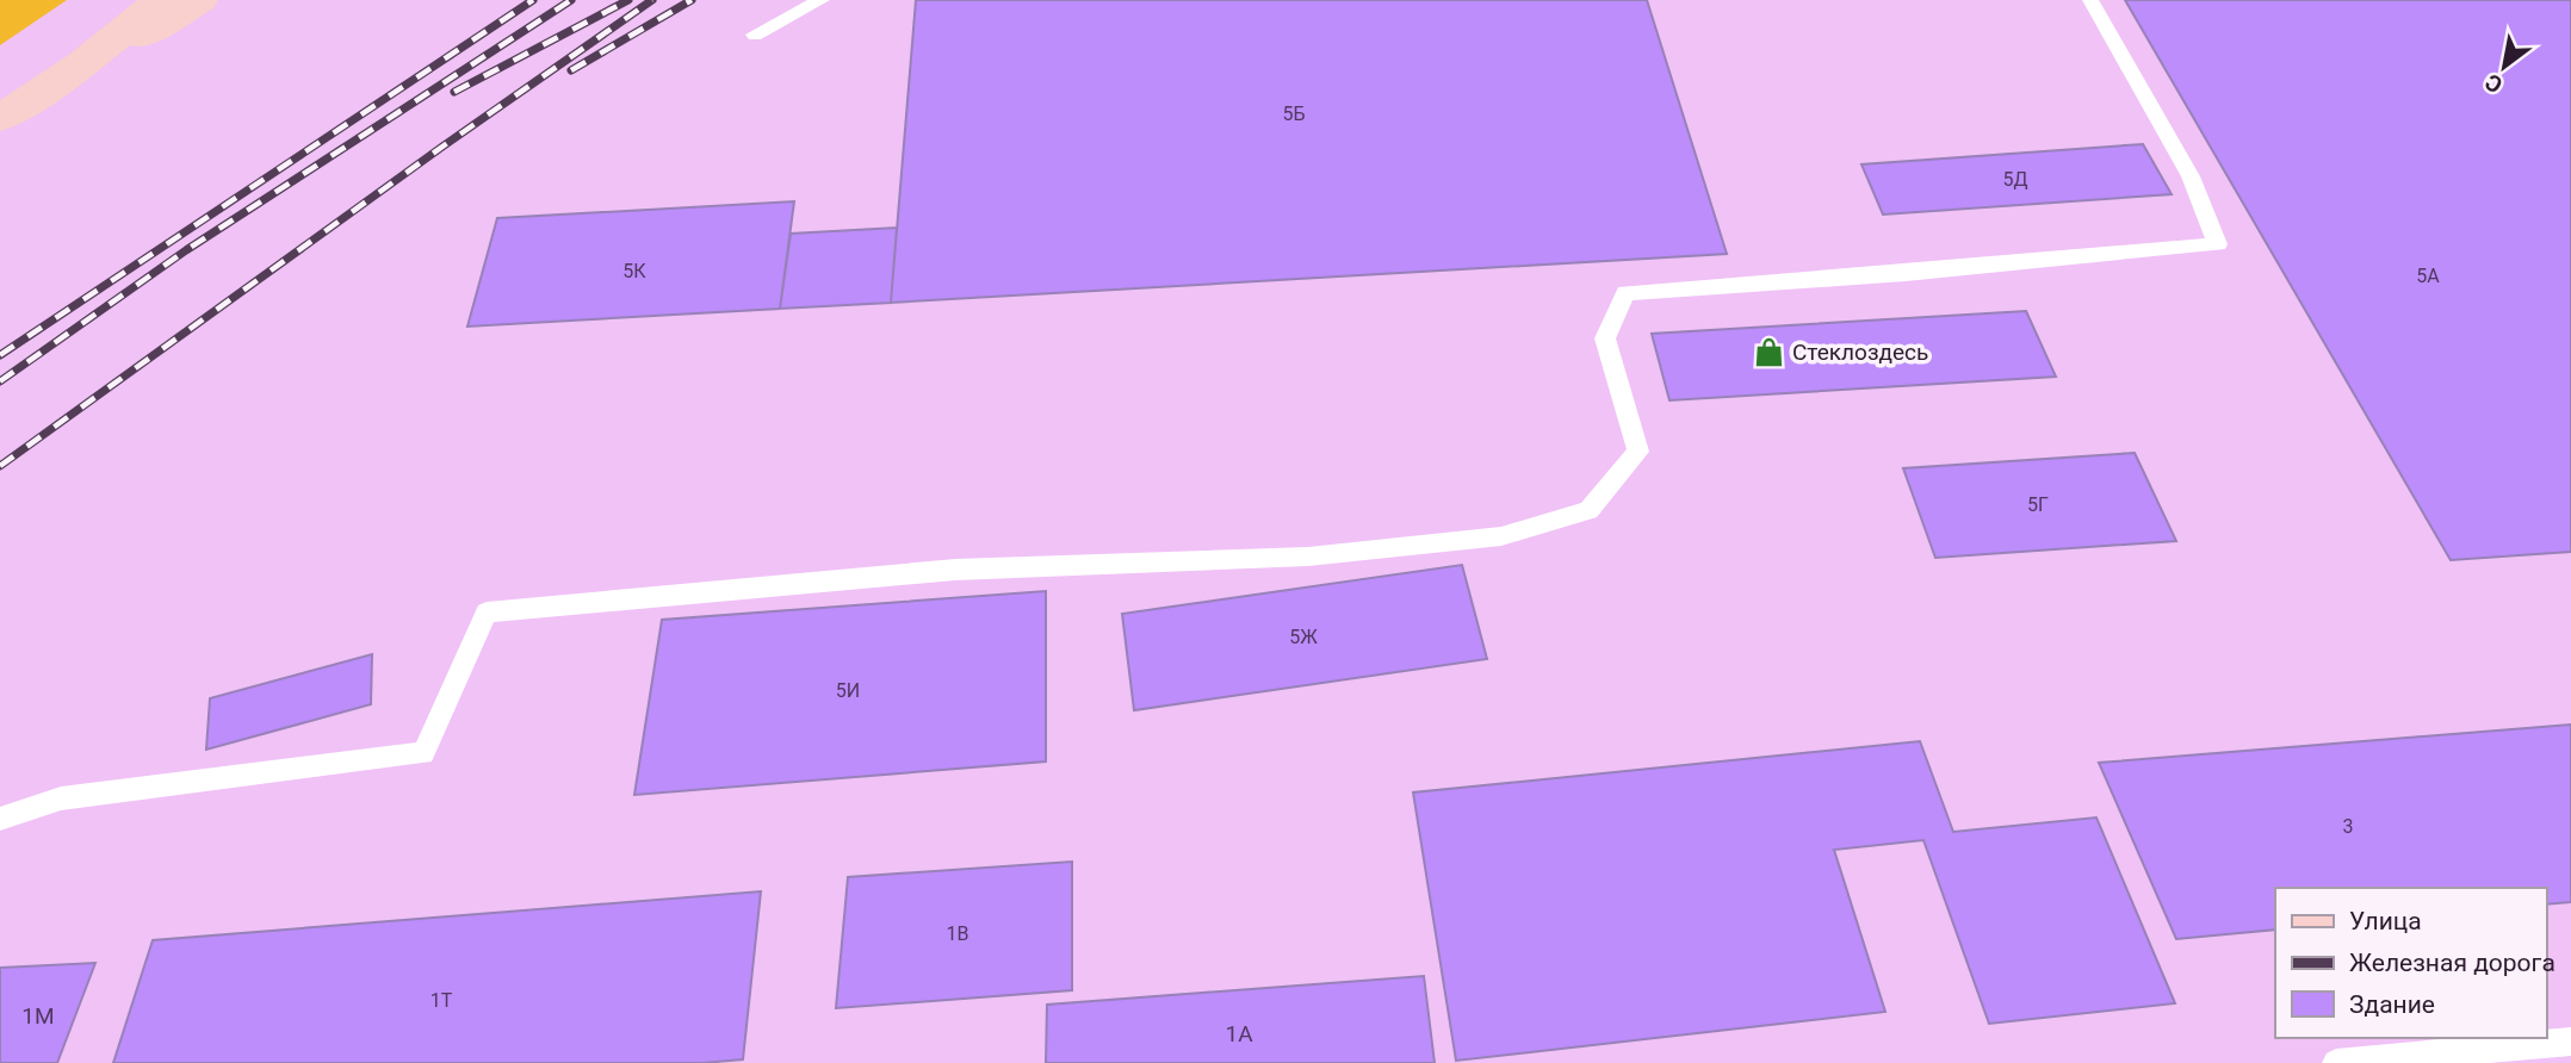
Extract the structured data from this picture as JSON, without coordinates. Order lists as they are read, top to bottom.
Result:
{
  "places": {
    "shop": ["Стеклоздесь"]
  },
  "house_numbers": [
    "5Б",
    "5Д",
    "5К",
    "5А",
    "5Г",
    "5Ж",
    "5И",
    "3",
    "1В",
    "1Т",
    "1М",
    "1А"
  ],
  "legend": ["Улица", "Железная дорога", "Здание"],
  "north": "bottom left"
}
